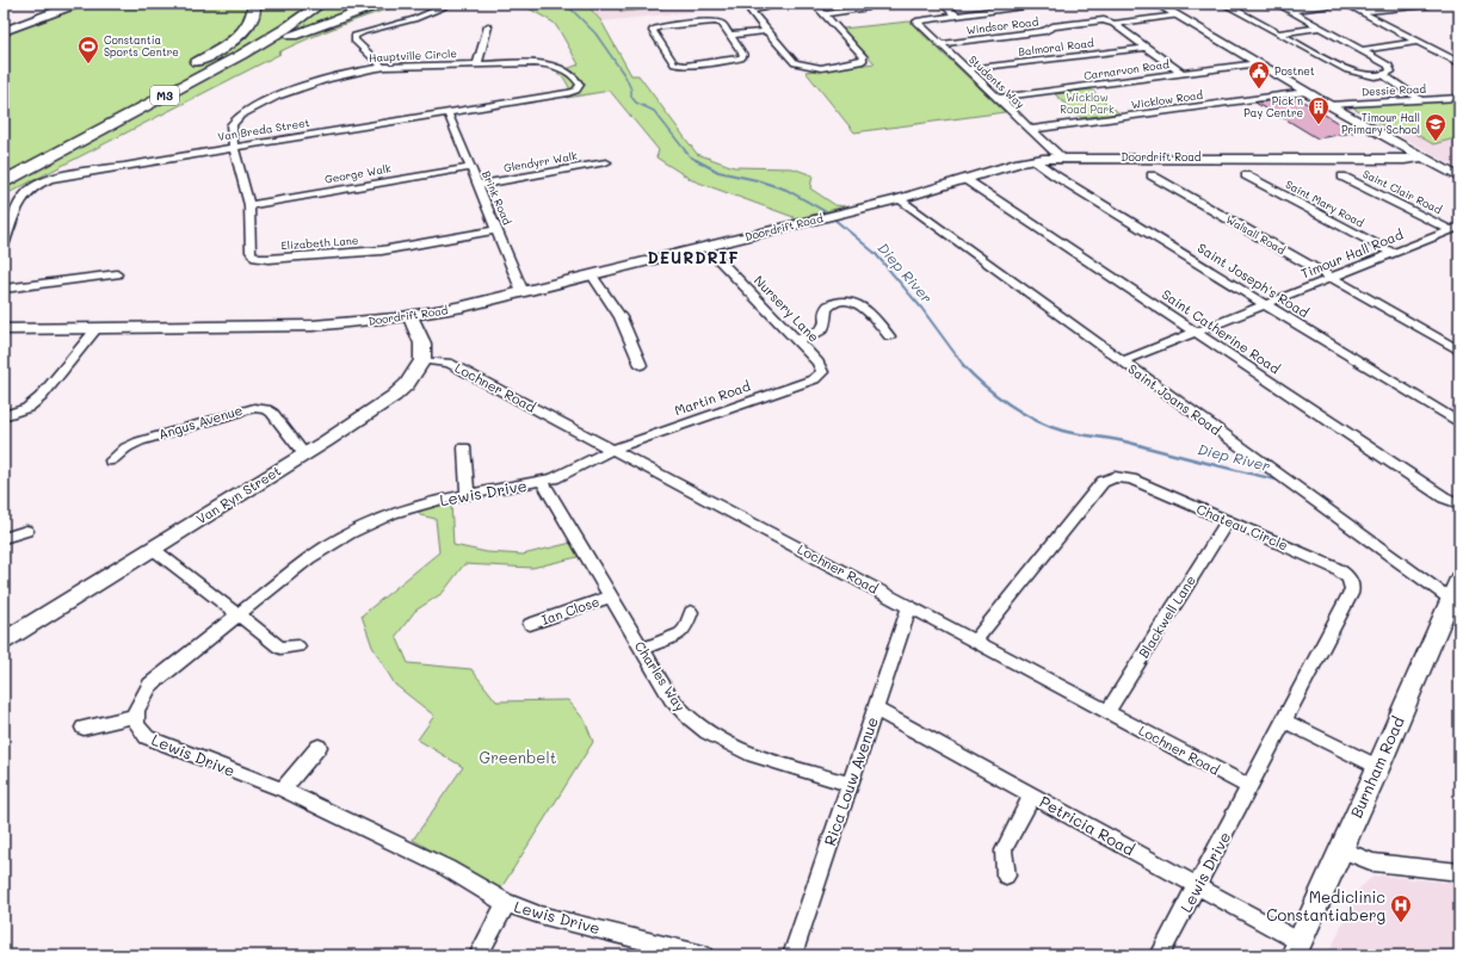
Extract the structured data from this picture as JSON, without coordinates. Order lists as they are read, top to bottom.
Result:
{
  "streets": {
    "highway": ["M3"],
    "street": [
      "Windsor Road",
      "Balmoral Road",
      "Hauptville Circle",
      "Carnarvon Road",
      "Students Way",
      "Dessie Road",
      "Wicklow Road",
      "Van Breda Street",
      "Doordrift Road",
      "Glendyrr Walk",
      "George Walk",
      "Saint Clair Road",
      "Brink Road",
      "Saint Mary Road",
      "Walsall Road",
      "Elizabeth Lane",
      "Timour Hall Road",
      "Saint Joseph's Road",
      "Nursery Lane",
      "Saint Catherine Road",
      "Lochner Road",
      "Martin Road",
      "Saint Joans Road",
      "Angus Avenue",
      "Lewis Drive",
      "Van Ryn Street",
      "Chateau Circle",
      "Ian Close",
      "Blackwell Lane",
      "Charles Way",
      "Burnham Road",
      "Rica Louw Avenue",
      "Petricia Road"
    ]
  },
  "crossings": [
    ["Windsor Road", "Students Way"],
    ["Balmoral Road", "Students Way"],
    ["Hauptville Circle", "Van Breda Street"],
    ["Hauptville Circle", "Elizabeth Lane"],
    ["Carnarvon Road", "Students Way"],
    ["Students Way", "Wicklow Road"],
    ["Students Way", "Doordrift Road"],
    ["Van Breda Street", "Brink Road"],
    ["Van Breda Street", "Elizabeth Lane"],
    ["Doordrift Road", "Brink Road"],
    ["Doordrift Road", "Saint Joseph's Road"],
    ["Doordrift Road", "Nursery Lane"],
    ["Doordrift Road", "Saint Catherine Road"],
    ["Doordrift Road", "Saint Joans Road"],
    ["Glendyrr Walk", "Brink Road"],
    ["George Walk", "Brink Road"],
    ["George Walk", "Elizabeth Lane"],
    ["Saint Clair Road", "Timour Hall Road"],
    ["Brink Road", "Elizabeth Lane"],
    ["Saint Mary Road", "Timour Hall Road"],
    ["Walsall Road", "Timour Hall Road"],
    ["Timour Hall Road", "Saint Joseph's Road"],
    ["Timour Hall Road", "Saint Catherine Road"],
    ["Timour Hall Road", "Saint Joans Road"],
    ["Nursery Lane", "Martin Road"],
    ["Lochner Road", "Martin Road"],
    ["Lochner Road", "Lewis Drive"],
    ["Lochner Road", "Van Ryn Street"],
    ["Lochner Road", "Chateau Circle"],
    ["Lochner Road", "Blackwell Lane"],
    ["Lochner Road", "Rica Louw Avenue"],
    ["Martin Road", "Lewis Drive"],
    ["Saint Joans Road", "Burnham Road"],
    ["Angus Avenue", "Van Ryn Street"],
    ["Lewis Drive", "Chateau Circle"],
    ["Lewis Drive", "Charles Way"],
    ["Lewis Drive", "Petricia Road"],
    ["Chateau Circle", "Blackwell Lane"],
    ["Ian Close", "Charles Way"],
    ["Charles Way", "Rica Louw Avenue"],
    ["Burnham Road", "Petricia Road"],
    ["Rica Louw Avenue", "Petricia Road"]
  ],
  "districts": ["DEURDRIF"],
  "water": ["Diep River"],
  "parks": ["Wicklow Road Park", "Greenbelt"],
  "places": {
    "sports": ["Constantia Sports Centre"],
    "public building": ["Postnet"],
    "building": ["Pick n Pay Centre"],
    "school or university": ["Timour Hall Primary School"],
    "hospital": ["Mediclinic Constantiaberg"]
  }
}
